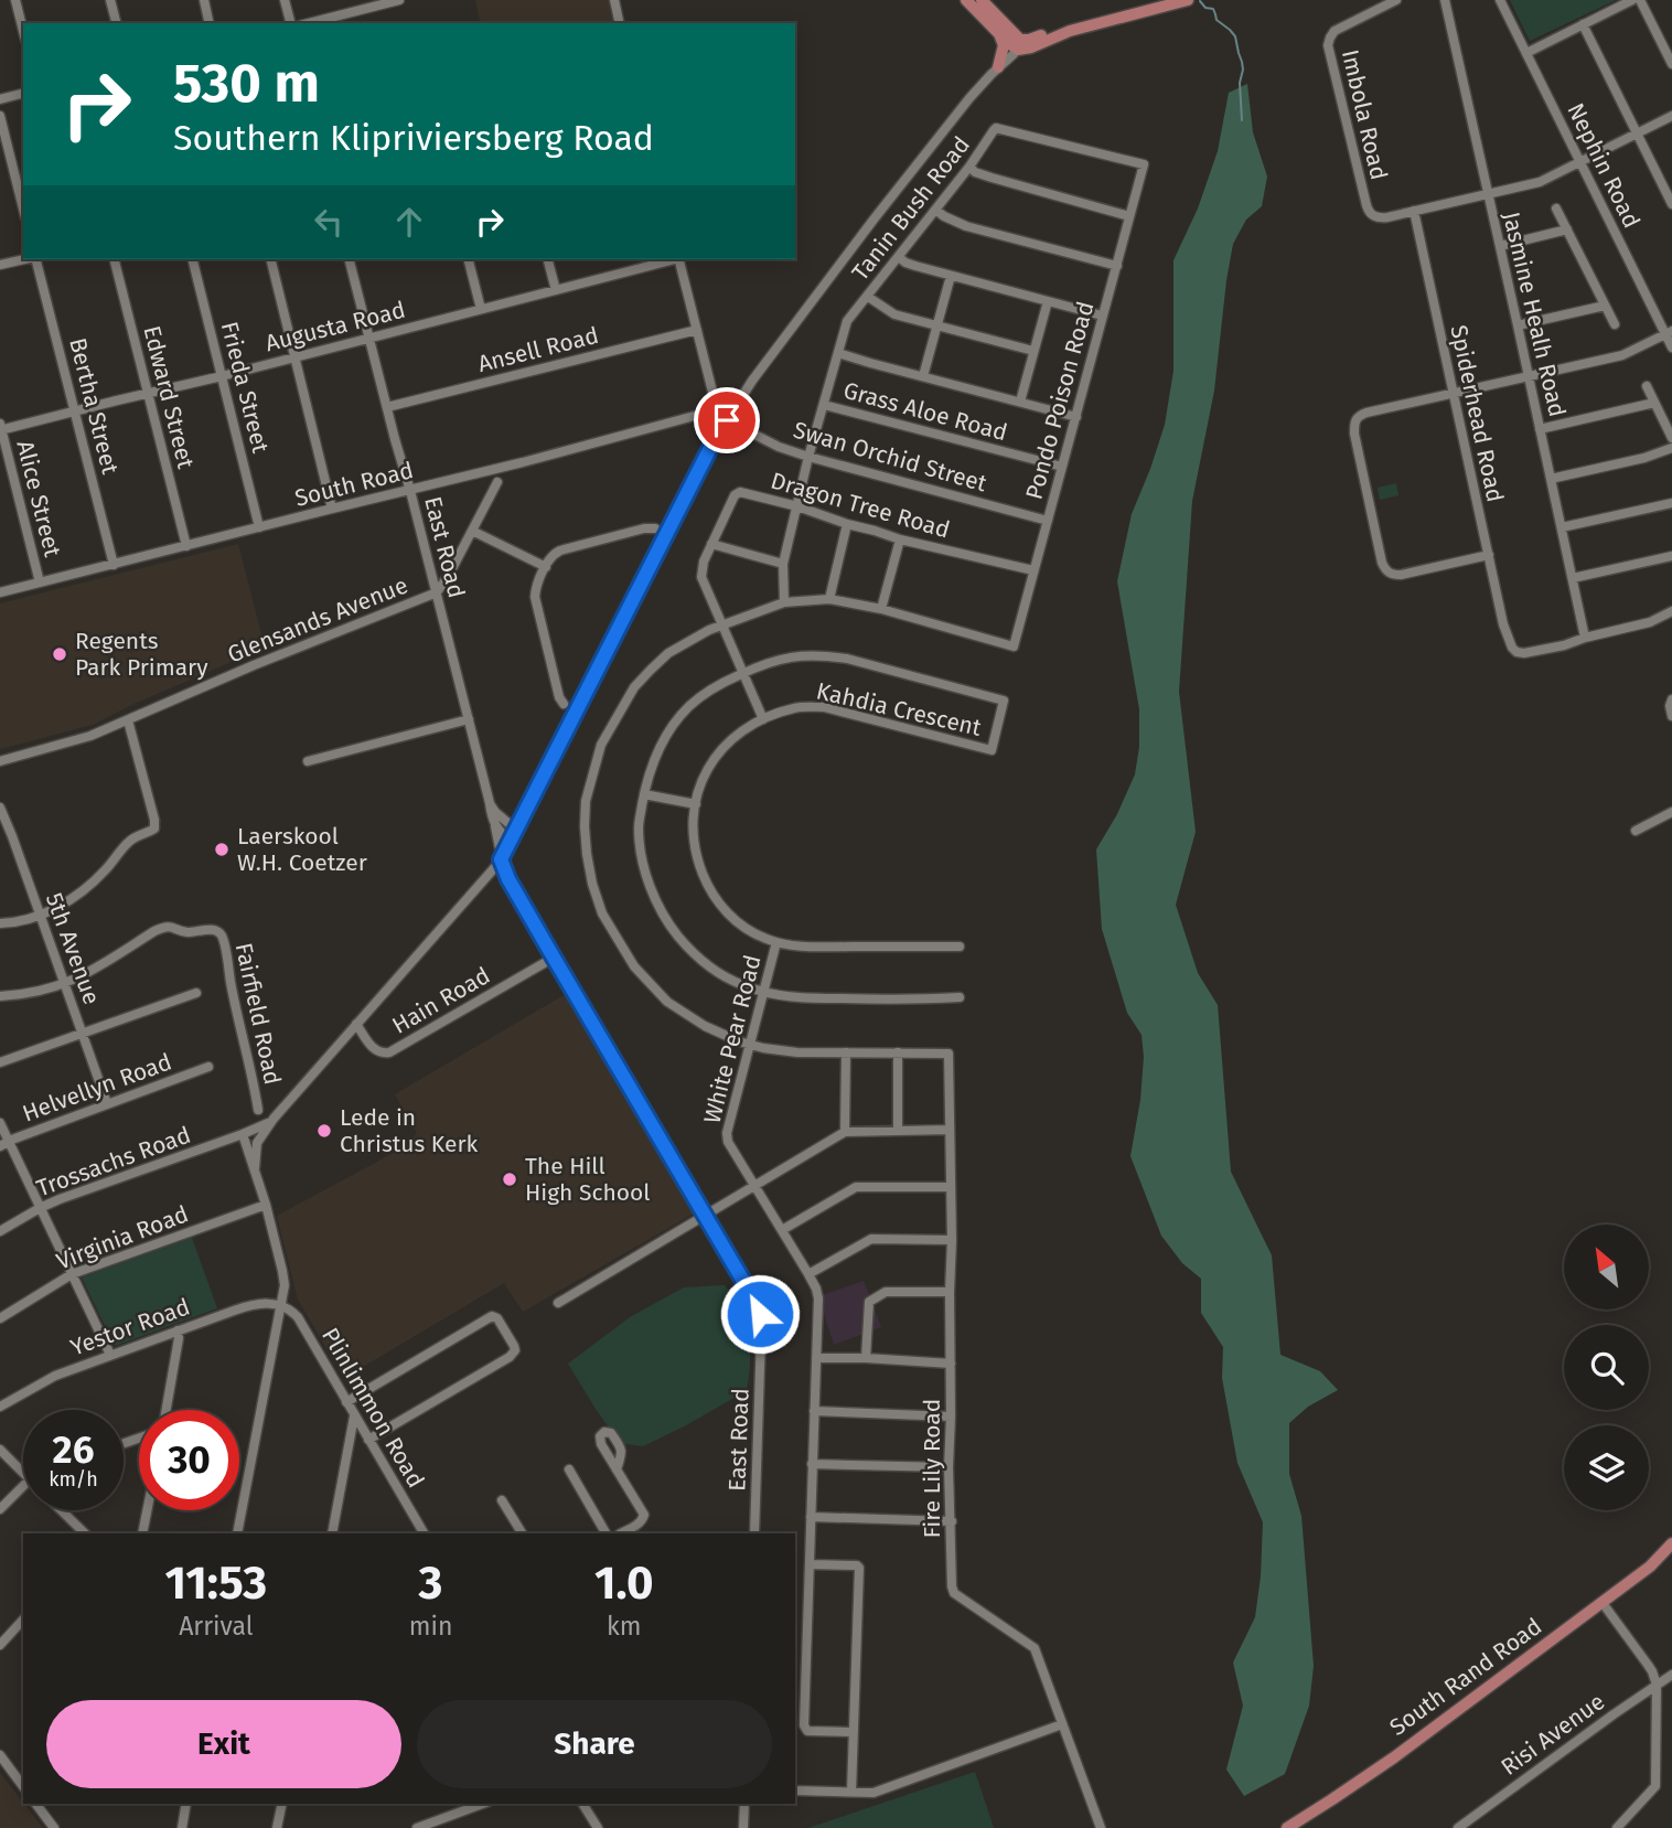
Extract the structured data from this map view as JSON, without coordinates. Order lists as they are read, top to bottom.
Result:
{
  "streets": {
    "main road": ["South Rand Road"],
    "street": [
      "Imbola Road",
      "Nephin Road",
      "Tanin Bush Road",
      "Jasmine Healh Road",
      "Augusta Road",
      "Ansell Road",
      "Frieda Street",
      "Edward Street",
      "Pondo Poison Road",
      "Bertha Street",
      "Grass Aloe Road",
      "Spiderhead Road",
      "Swan Orchid Street",
      "South Road",
      "Alice Street",
      "Dragon Tree Road",
      "East Road",
      "Glensands Avenue",
      "Kahdia Crescent",
      "5th Avenue",
      "Hain Road",
      "Fairfield Road",
      "White Pear Road",
      "Helvellyn Road",
      "Trossachs Road",
      "Virginia Road",
      "Yestor Road",
      "Plinlimmon Road",
      "Fire Lily Road",
      "Risi Avenue"
    ]
  },
  "crossings": [
    ["Imbola Road", "Spiderhead Road"],
    ["Tanin Bush Road", "Pondo Poison Road"],
    ["Tanin Bush Road", "Grass Aloe Road"],
    ["Tanin Bush Road", "Swan Orchid Street"],
    ["Tanin Bush Road", "Dragon Tree Road"],
    ["Jasmine Healh Road", "Spiderhead Road"],
    ["Augusta Road", "Frieda Street"],
    ["Augusta Road", "Edward Street"],
    ["Augusta Road", "Bertha Street"],
    ["Augusta Road", "Alice Street"],
    ["Augusta Road", "East Road"],
    ["Ansell Road", "South Road"],
    ["Ansell Road", "East Road"],
    ["Frieda Street", "South Road"],
    ["Edward Street", "South Road"],
    ["Pondo Poison Road", "Grass Aloe Road"],
    ["Pondo Poison Road", "Swan Orchid Street"],
    ["Pondo Poison Road", "Dragon Tree Road"],
    ["Bertha Street", "South Road"],
    ["South Road", "Alice Street"],
    ["South Road", "East Road"],
    ["Dragon Tree Road", "Kahdia Crescent"],
    ["East Road", "Glensands Avenue"],
    ["East Road", "Hain Road"],
    ["Kahdia Crescent", "White Pear Road"],
    ["5th Avenue", "Fairfield Road"],
    ["5th Avenue", "Helvellyn Road"],
    ["Yestor Road", "Plinlimmon Road"]
  ],
  "places": [
    "Regents Park Primary",
    "Laerskool W.H. Coetzer",
    "Lede in Christus Kerk",
    "The Hill High School"
  ],
  "north": "top left",
  "page": {
    "turn": ["530 m", "Southern Klipriviersberg Road"],
    "speed": "26 km/h",
    "limit": "30",
    "eta": [
      "11:53",
      "Arrival",
      "3",
      "min",
      "1.0",
      "km"
    ],
    "buttons": ["Exit", "Share"]
  }
}
